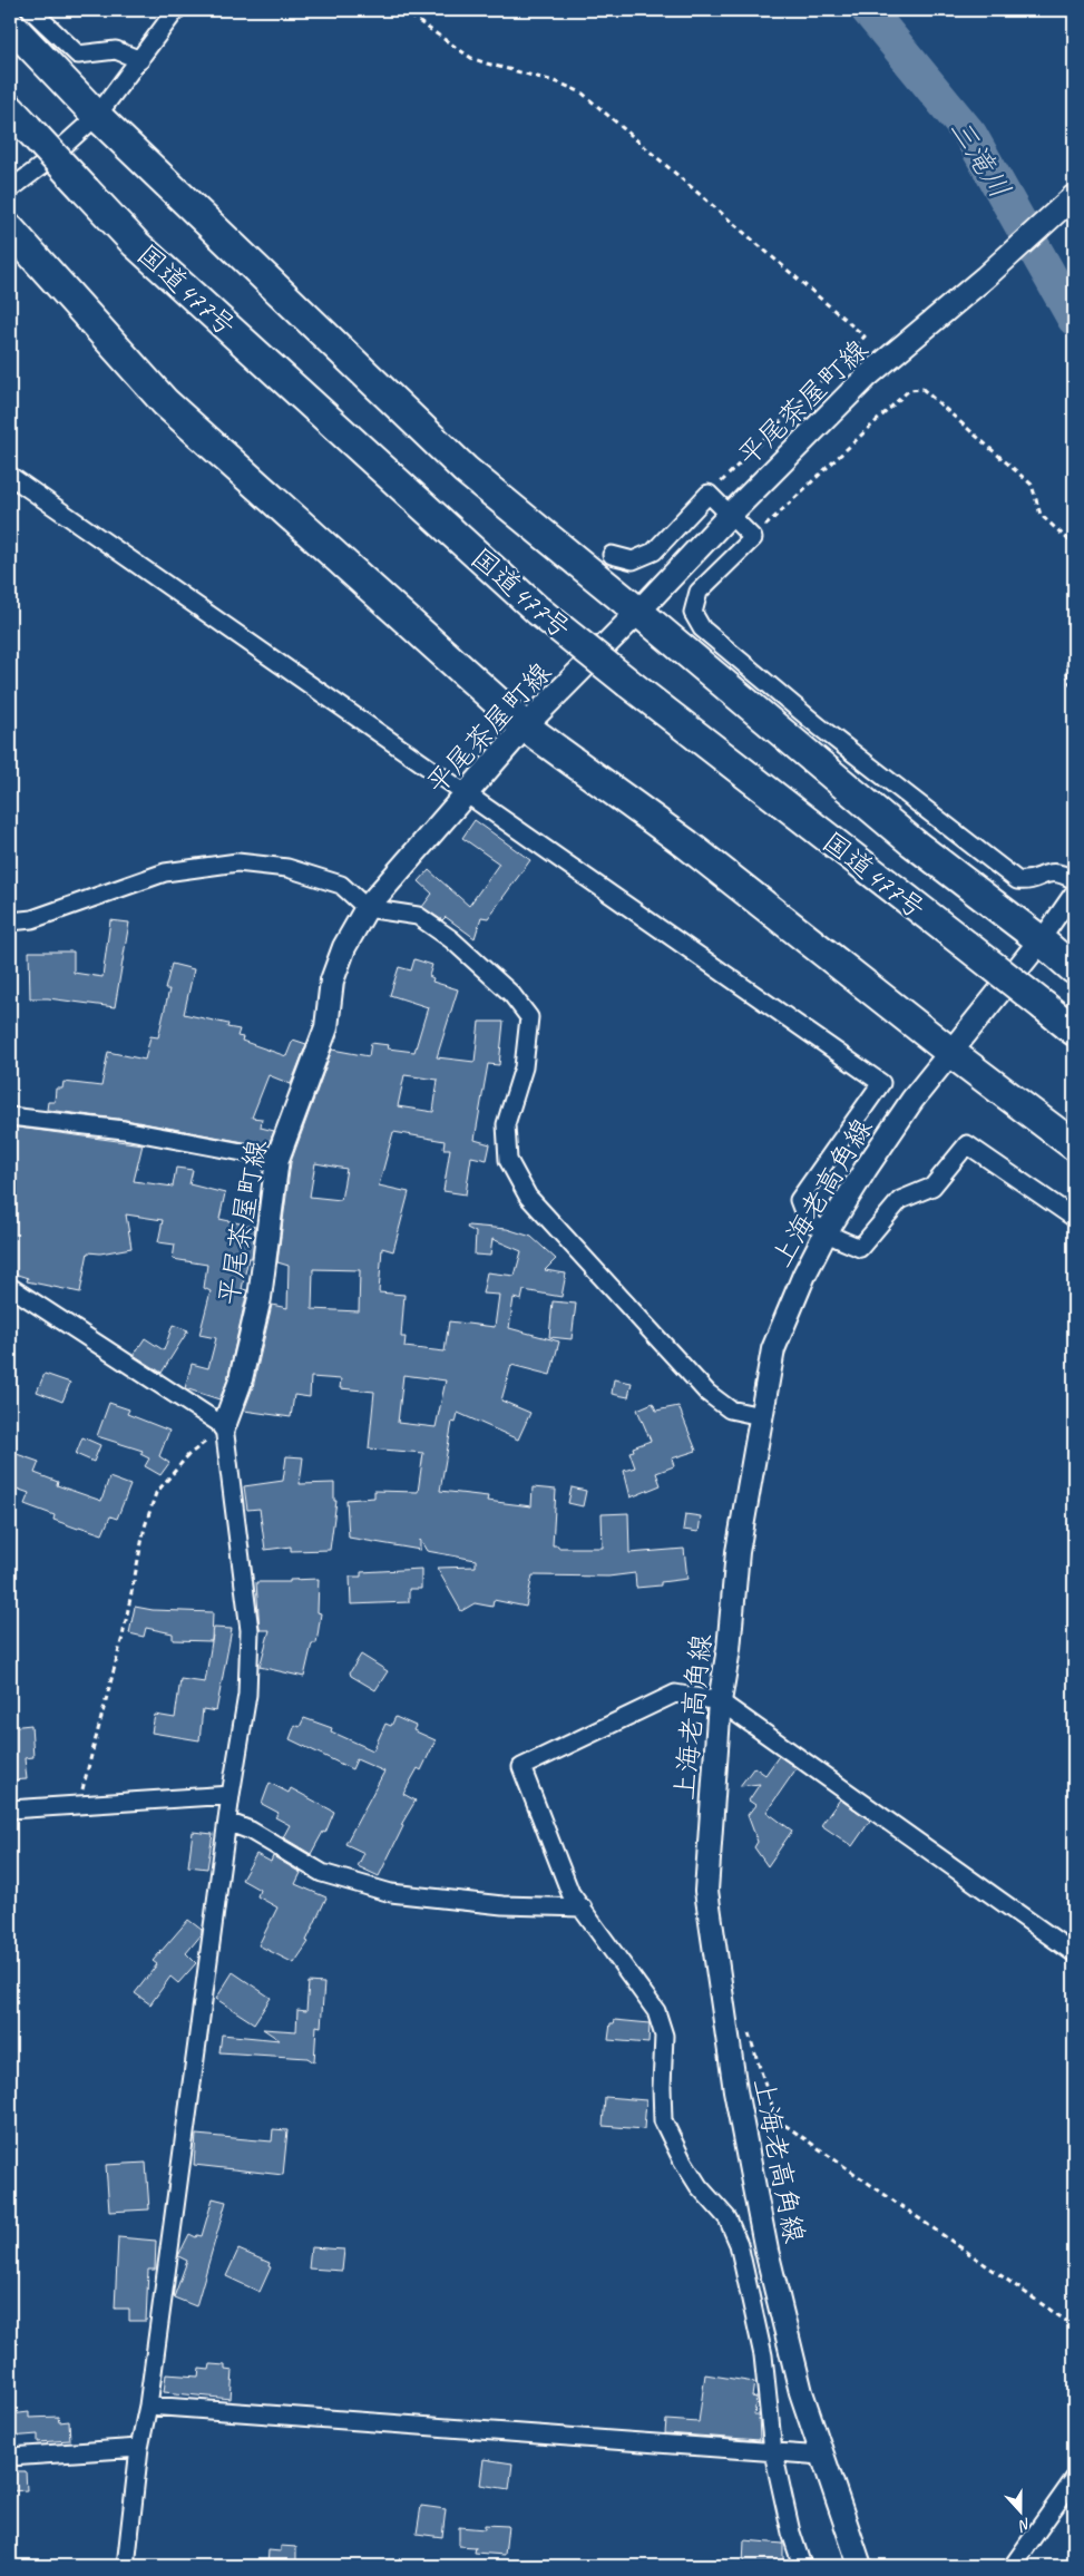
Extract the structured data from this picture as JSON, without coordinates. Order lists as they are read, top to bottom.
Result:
{
  "streets": {
    "highway": ["国道477号"],
    "main road": ["平尾茶屋町線", "上海老高角線"]
  },
  "water": ["三滝川"],
  "north": "bottom"
}
